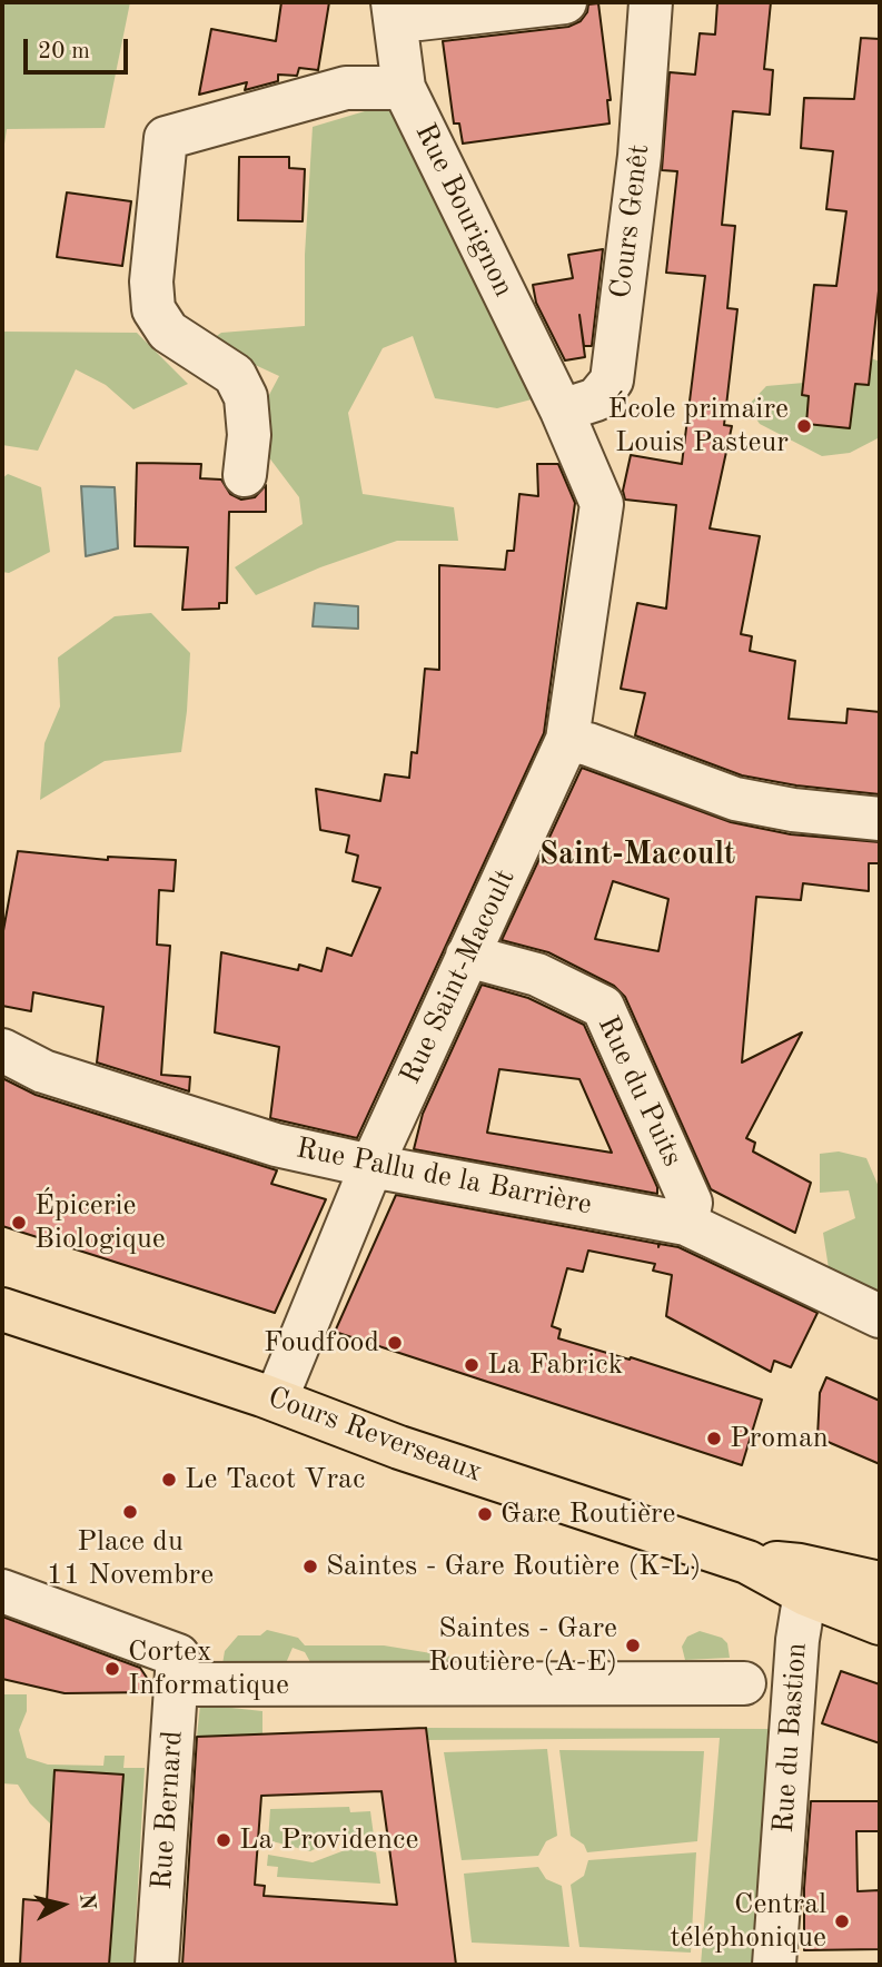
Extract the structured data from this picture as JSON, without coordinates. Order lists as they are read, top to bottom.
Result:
{
  "streets": {
    "main road": ["Cours Reverseaux"],
    "street": [
      "Rue Bourignon",
      "Cours Genêt",
      "Rue Saint-Macoult",
      "Rue du Puits",
      "Rue Pallu de la Barrière",
      "Rue du Bastion",
      "Rue Bernard"
    ]
  },
  "crossings": [
    ["Rue Bourignon", "Cours Genêt"],
    ["Rue Bourignon", "Rue Saint-Macoult"],
    ["Cours Genêt", "Rue Saint-Macoult"],
    ["Rue Saint-Macoult", "Rue du Puits"],
    ["Rue Saint-Macoult", "Rue Pallu de la Barrière"],
    ["Rue Saint-Macoult", "Cours Reverseaux"],
    ["Rue du Puits", "Rue Pallu de la Barrière"],
    ["Cours Reverseaux", "Rue du Bastion"]
  ],
  "districts": ["Saint-Macoult"],
  "places": [
    "École primaire Louis Pasteur",
    "Épicerie Biologique",
    "Foudfood",
    "La Fabrick",
    "Proman",
    "Le Tacot Vrac",
    "Place du 11 Novembre",
    "Gare Routière",
    "Saintes - Gare Routière (K-L)",
    "Saintes - Gare Routière (A-E)",
    "Cortex Informatique",
    "La Providence",
    "Central téléphonique"
  ],
  "scale_bar": "20 m",
  "north": "right"
}
